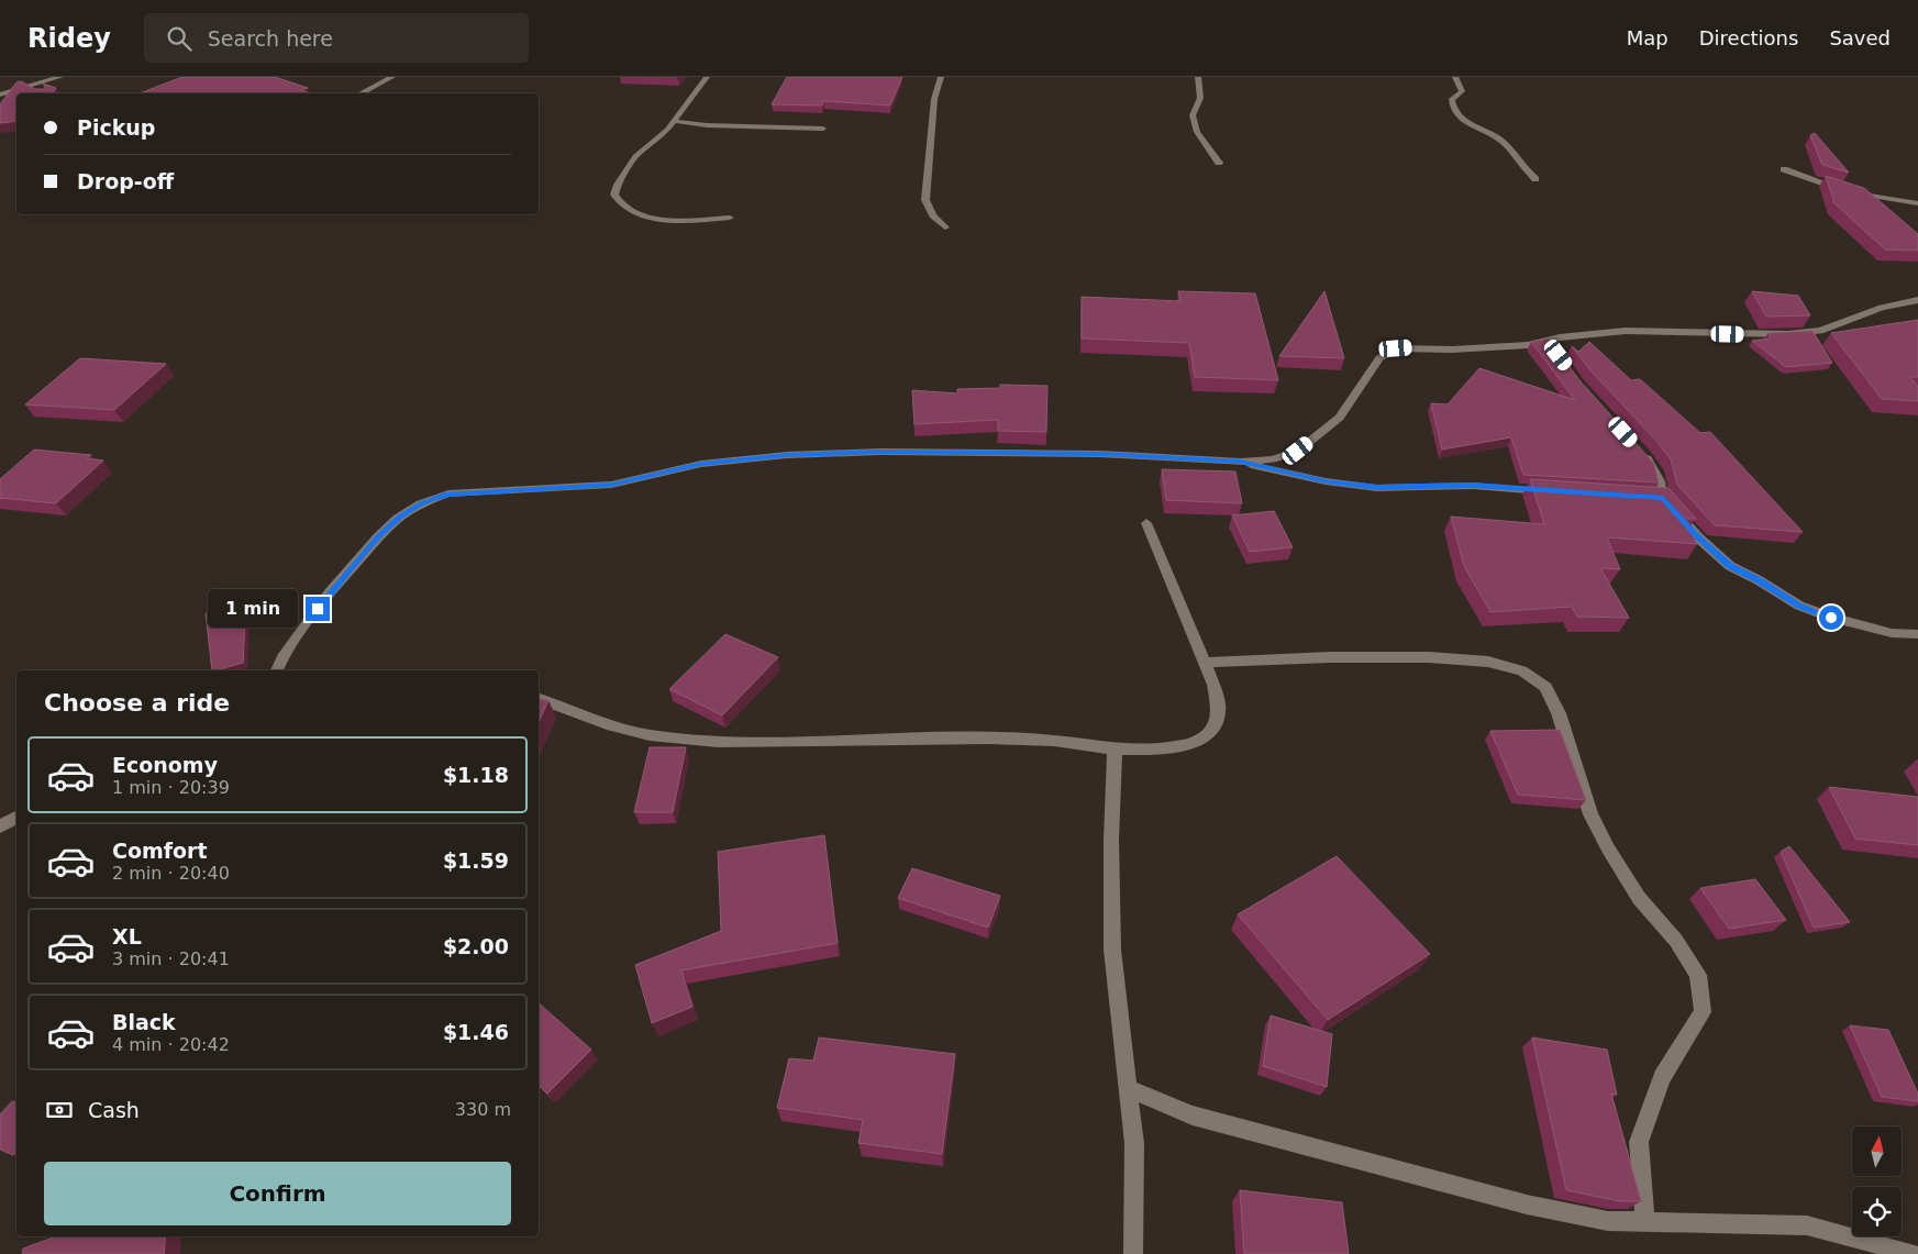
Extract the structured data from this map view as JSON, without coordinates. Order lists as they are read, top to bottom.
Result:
{
  "north": "top",
  "page": {
    "header": "Ridey",
    "search": "Search here",
    "nav": ["Map", "Directions", "Saved"],
    "banner": ["Pickup", "Drop-off"],
    "bubble": "1 min",
    "heading": "Choose a ride",
    "list": [
      {
        "name": "Economy",
        "note": "1 min · 20:39",
        "value": "$1.18"
      },
      {
        "name": "Comfort",
        "note": "2 min · 20:40",
        "value": "$1.59"
      },
      {
        "name": "XL",
        "note": "3 min · 20:41",
        "value": "$2.00"
      },
      {
        "name": "Black",
        "note": "4 min · 20:42",
        "value": "$1.46"
      }
    ],
    "pay": ["Cash", "330 m"],
    "buttons": "Confirm"
  }
}
